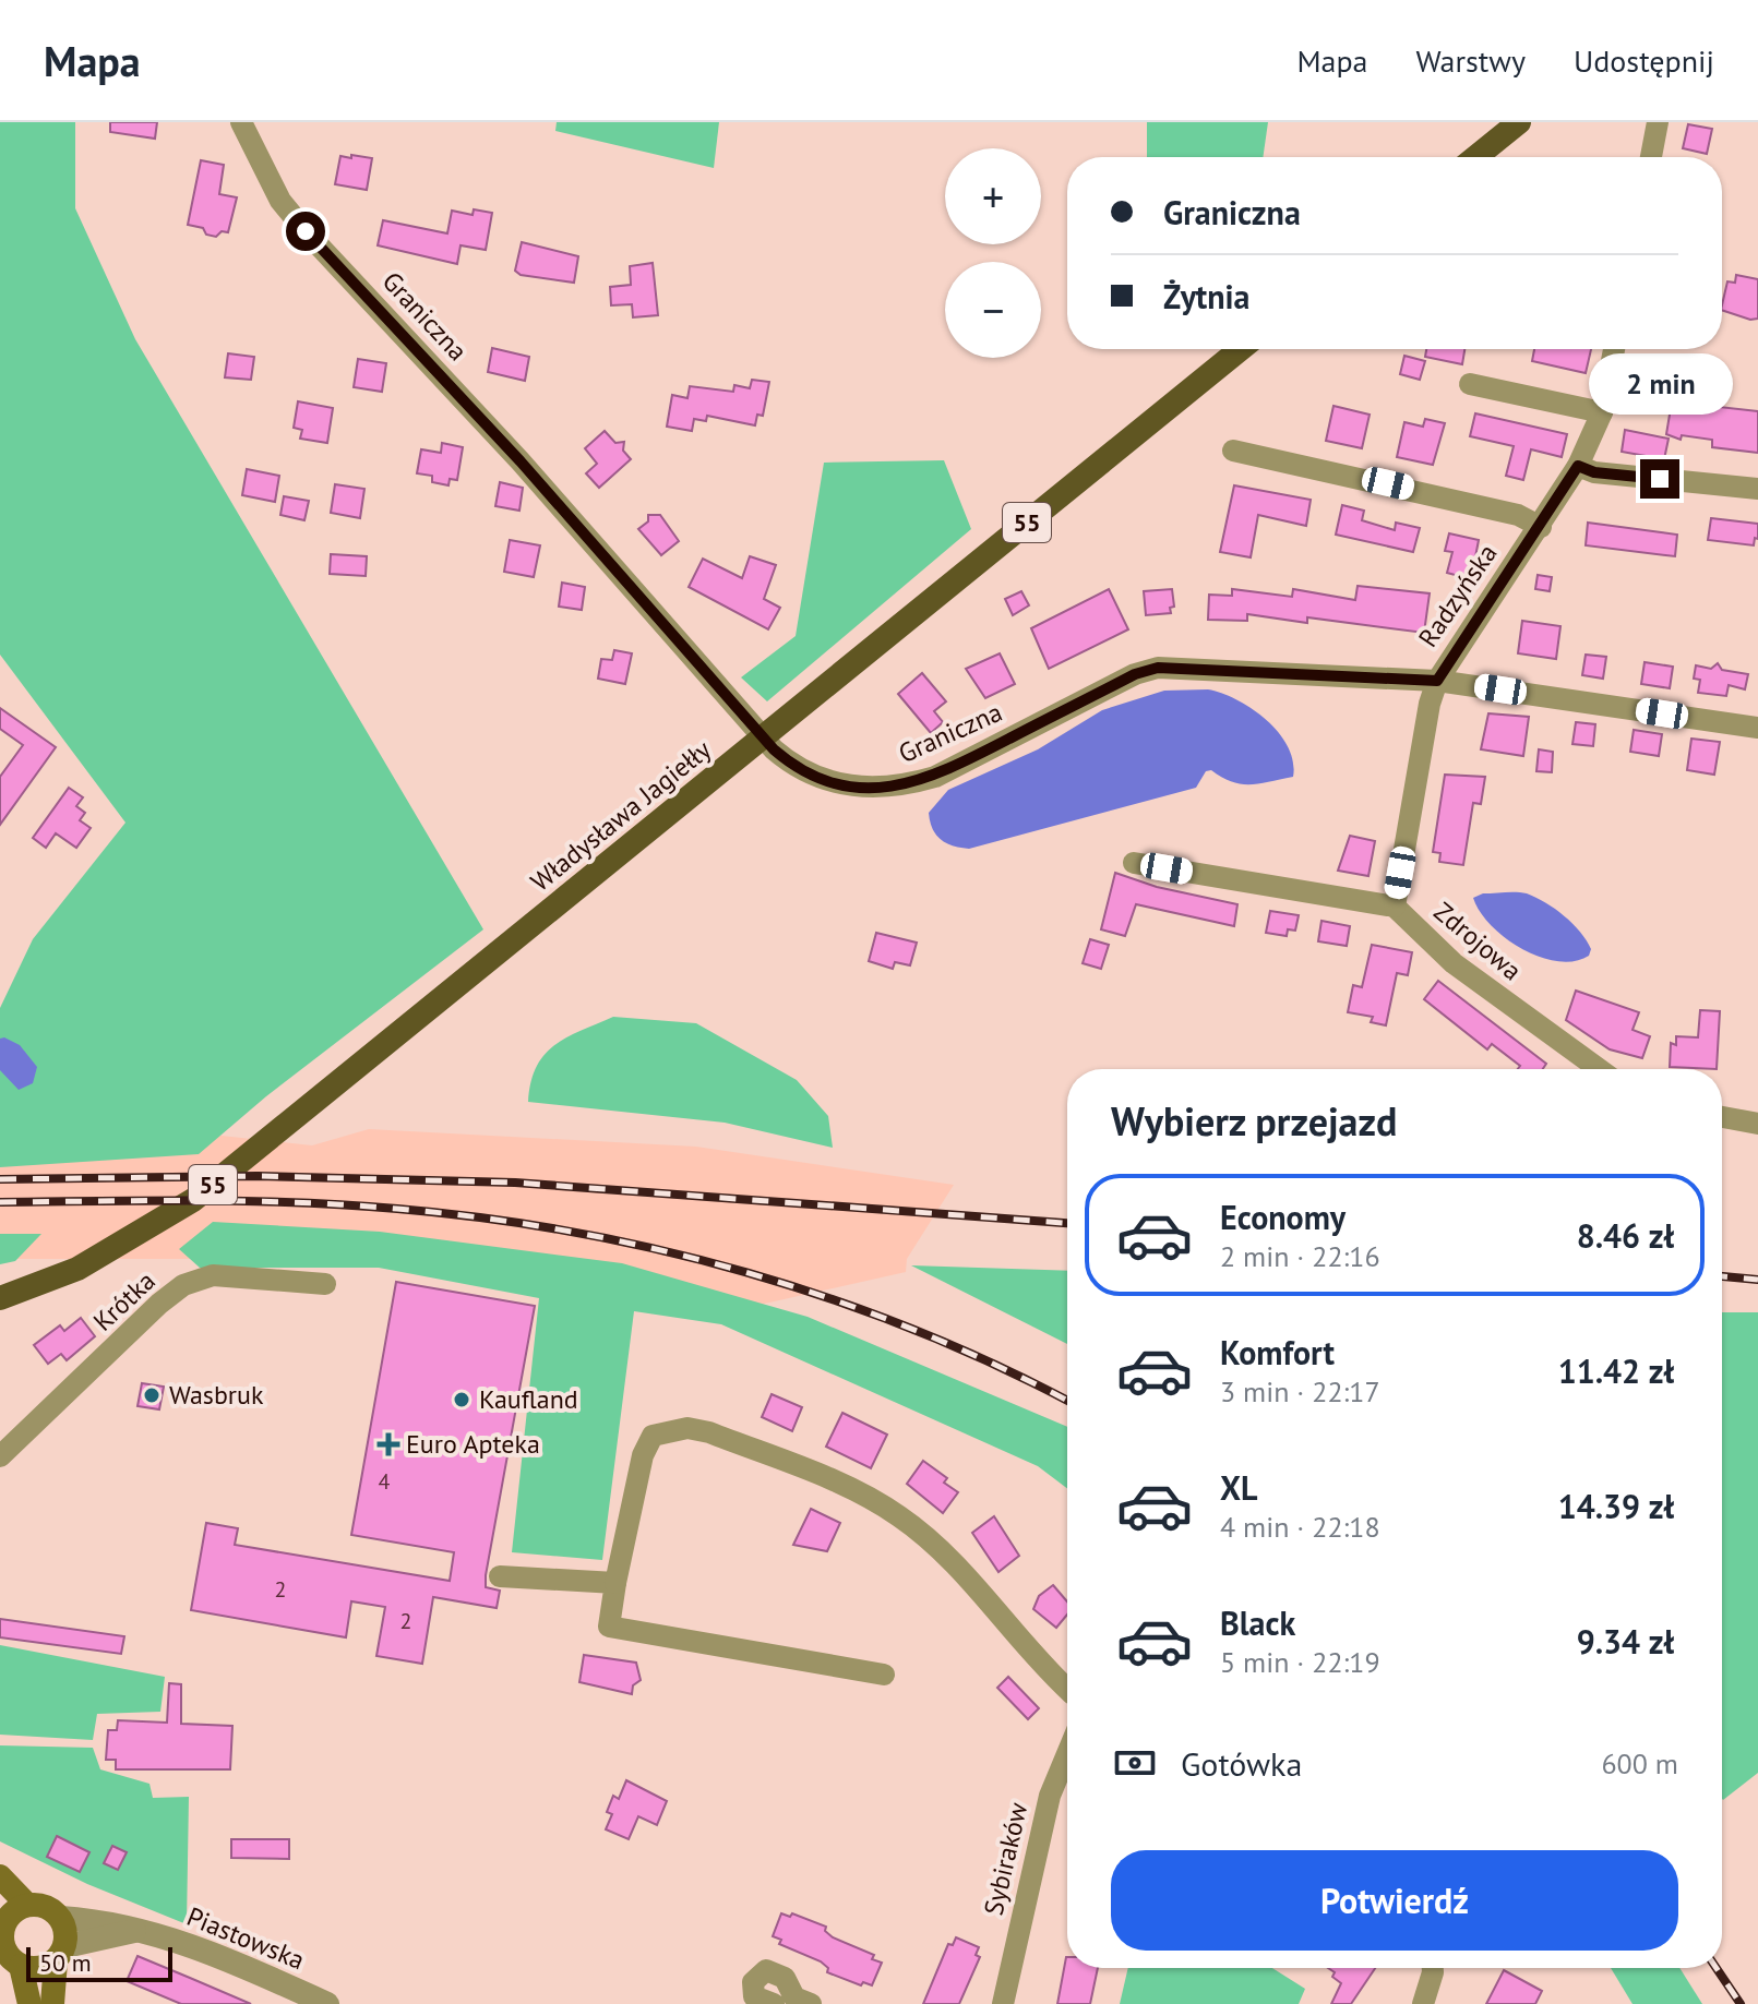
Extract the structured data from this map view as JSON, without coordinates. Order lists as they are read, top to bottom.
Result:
{
  "streets": {
    "main road": ["55", "Władysława Jagiełły"],
    "street": [
      "Graniczna",
      "Radzyńska",
      "Zdrojowa",
      "Krótka",
      "Sybiraków",
      "Piastowska"
    ]
  },
  "crossings": [
    ["Graniczna", "Radzyńska"],
    ["Radzyńska", "Zdrojowa"]
  ],
  "places": {
    "other": ["Wasbruk", "Kaufland"],
    "health": ["Euro Apteka"]
  },
  "house_numbers": ["4", "2", "2"],
  "scale_bar": "50 m",
  "page": {
    "header": "Mapa",
    "nav": ["Mapa", "Warstwy", "Udostępnij"],
    "map_buttons": ["+", "−"],
    "banner": ["Graniczna", "Żytnia"],
    "bubble": "2 min",
    "heading": "Wybierz przejazd",
    "list": [
      {
        "name": "Economy",
        "note": "2 min · 22:16",
        "value": "8.46 zł"
      },
      {
        "name": "Komfort",
        "note": "3 min · 22:17",
        "value": "11.42 zł"
      },
      {
        "name": "XL",
        "note": "4 min · 22:18",
        "value": "14.39 zł"
      },
      {
        "name": "Black",
        "note": "5 min · 22:19",
        "value": "9.34 zł"
      }
    ],
    "pay": ["Gotówka", "600 m"],
    "buttons": "Potwierdź",
    "scale": "50 m"
  }
}
